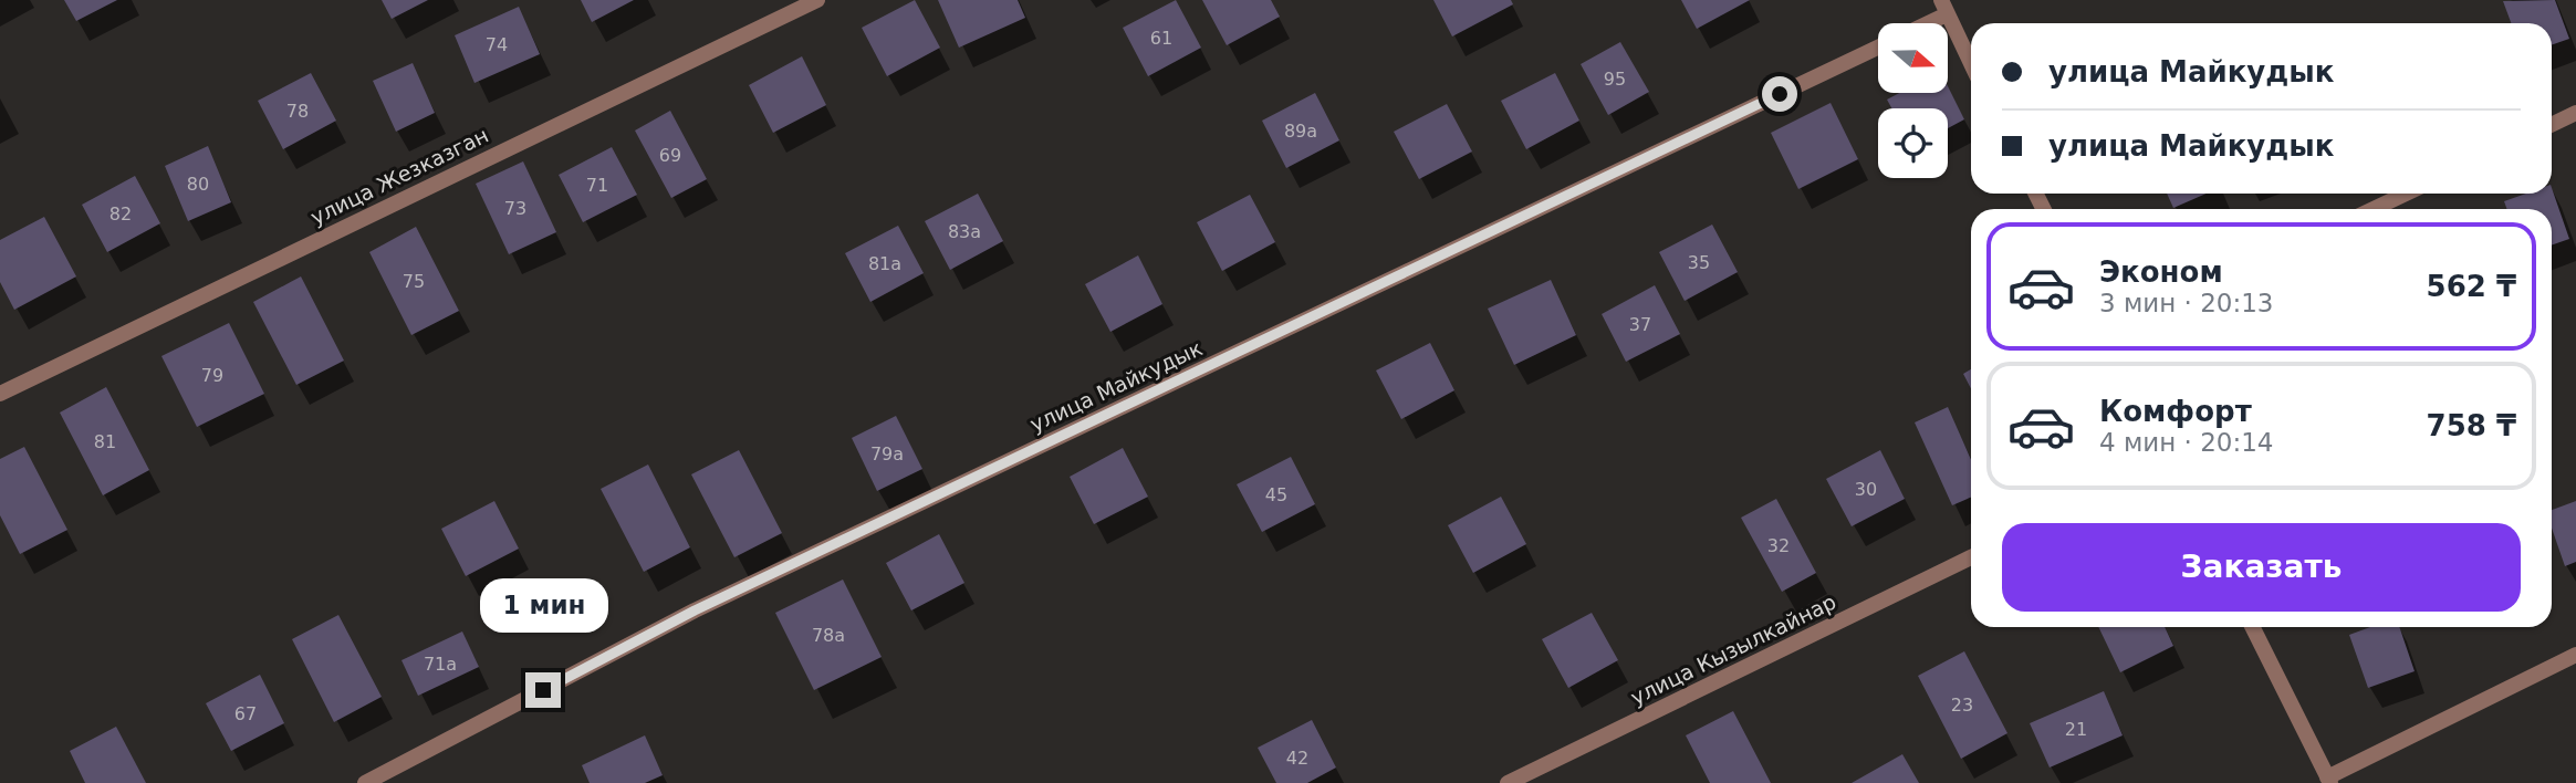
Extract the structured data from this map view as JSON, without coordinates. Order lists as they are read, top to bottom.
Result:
{
  "streets": {
    "street": ["улица Жезказган", "улица Майкудык", "улица Кызылкайнар"]
  },
  "house_numbers": [
    "61",
    "74",
    "95",
    "78",
    "89а",
    "69",
    "80",
    "71",
    "73",
    "82",
    "83а",
    "35",
    "81а",
    "75",
    "37",
    "79",
    "81",
    "79а",
    "30",
    "45",
    "32",
    "78а",
    "71а",
    "23",
    "67",
    "21",
    "42"
  ],
  "north": "right",
  "page": {
    "banner": ["улица Майкудык", "улица Майкудык"],
    "list": [
      {
        "name": "Эконом",
        "note": "3 мин · 20:13",
        "value": "562 ₸"
      },
      {
        "name": "Комфорт",
        "note": "4 мин · 20:14",
        "value": "758 ₸"
      }
    ],
    "buttons": "Заказать",
    "bubble": "1 мин"
  }
}
